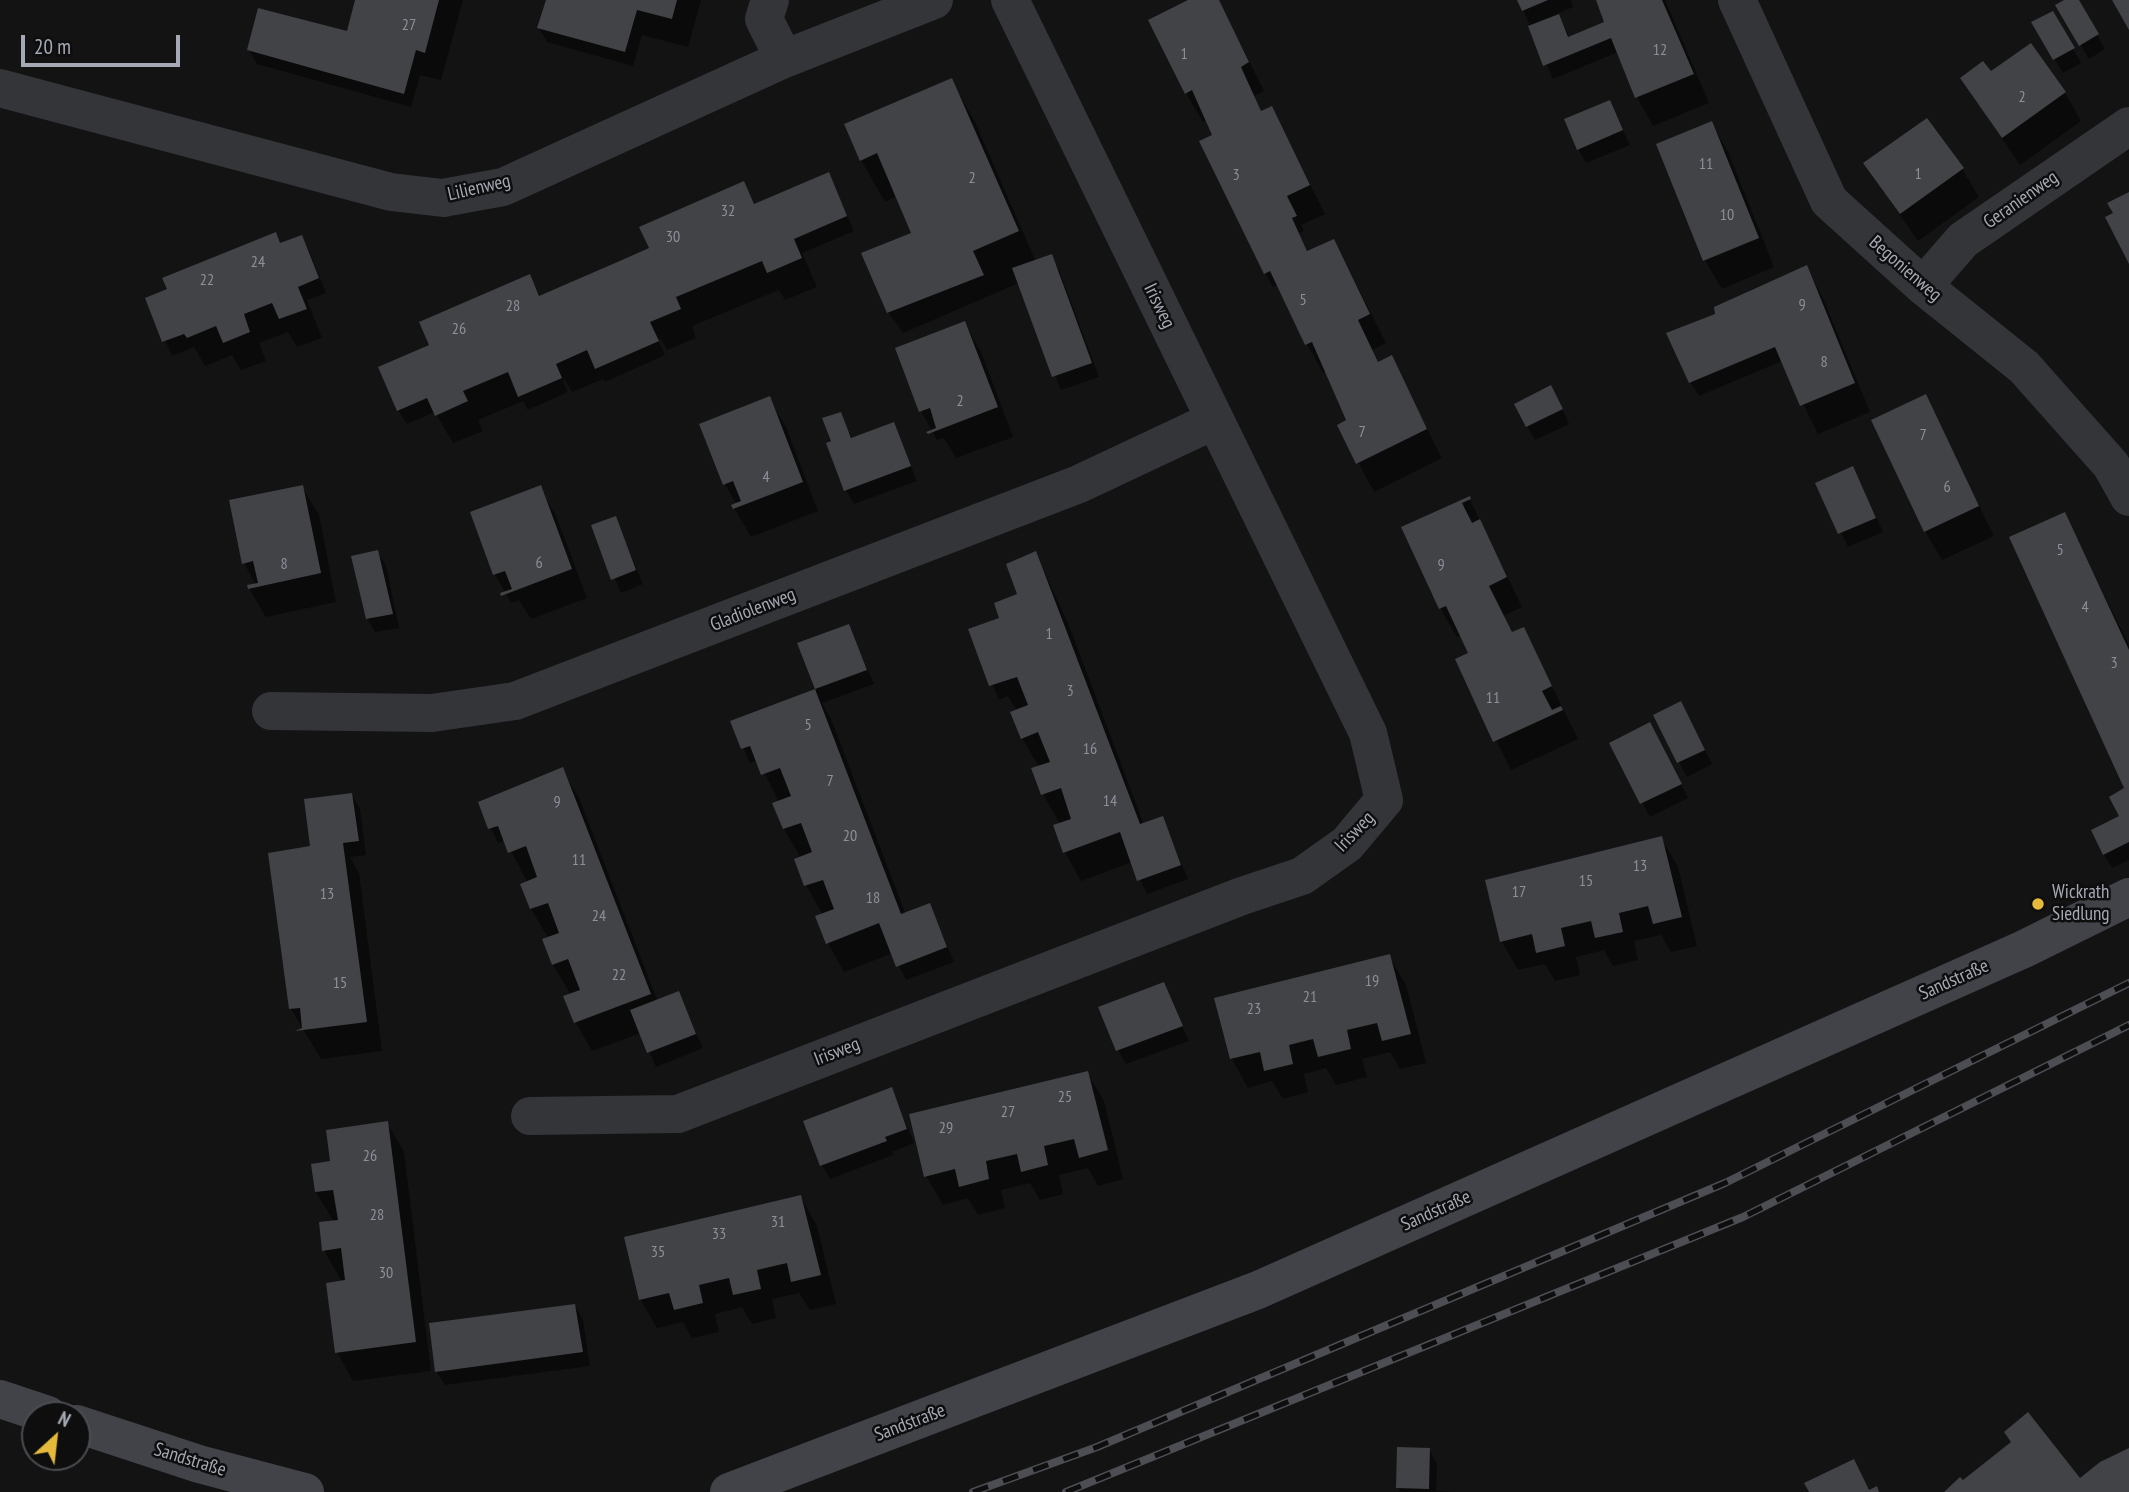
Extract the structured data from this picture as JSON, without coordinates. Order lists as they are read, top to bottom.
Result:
{
  "streets": {
    "main road": ["Sandstraße"],
    "street": [
      "Lilienweg",
      "Geranienweg",
      "Begonienweg",
      "Irisweg",
      "Gladiolenweg"
    ]
  },
  "crossings": [
    ["Geranienweg", "Begonienweg"],
    ["Irisweg", "Gladiolenweg"]
  ],
  "places": ["Wickrath Siedlung"],
  "house_numbers": [
    "27",
    "12",
    "1",
    "2",
    "11",
    "1",
    "3",
    "2",
    "32",
    "10",
    "30",
    "24",
    "22",
    "5",
    "9",
    "28",
    "26",
    "8",
    "2",
    "7",
    "7",
    "4",
    "6",
    "5",
    "6",
    "8",
    "9",
    "4",
    "1",
    "3",
    "3",
    "11",
    "5",
    "16",
    "7",
    "14",
    "9",
    "20",
    "11",
    "13",
    "15",
    "17",
    "13",
    "18",
    "24",
    "22",
    "19",
    "15",
    "21",
    "23",
    "25",
    "27",
    "29",
    "26",
    "28",
    "31",
    "33",
    "35",
    "30"
  ],
  "scale_bar": "20 m",
  "north": "top right"
}
